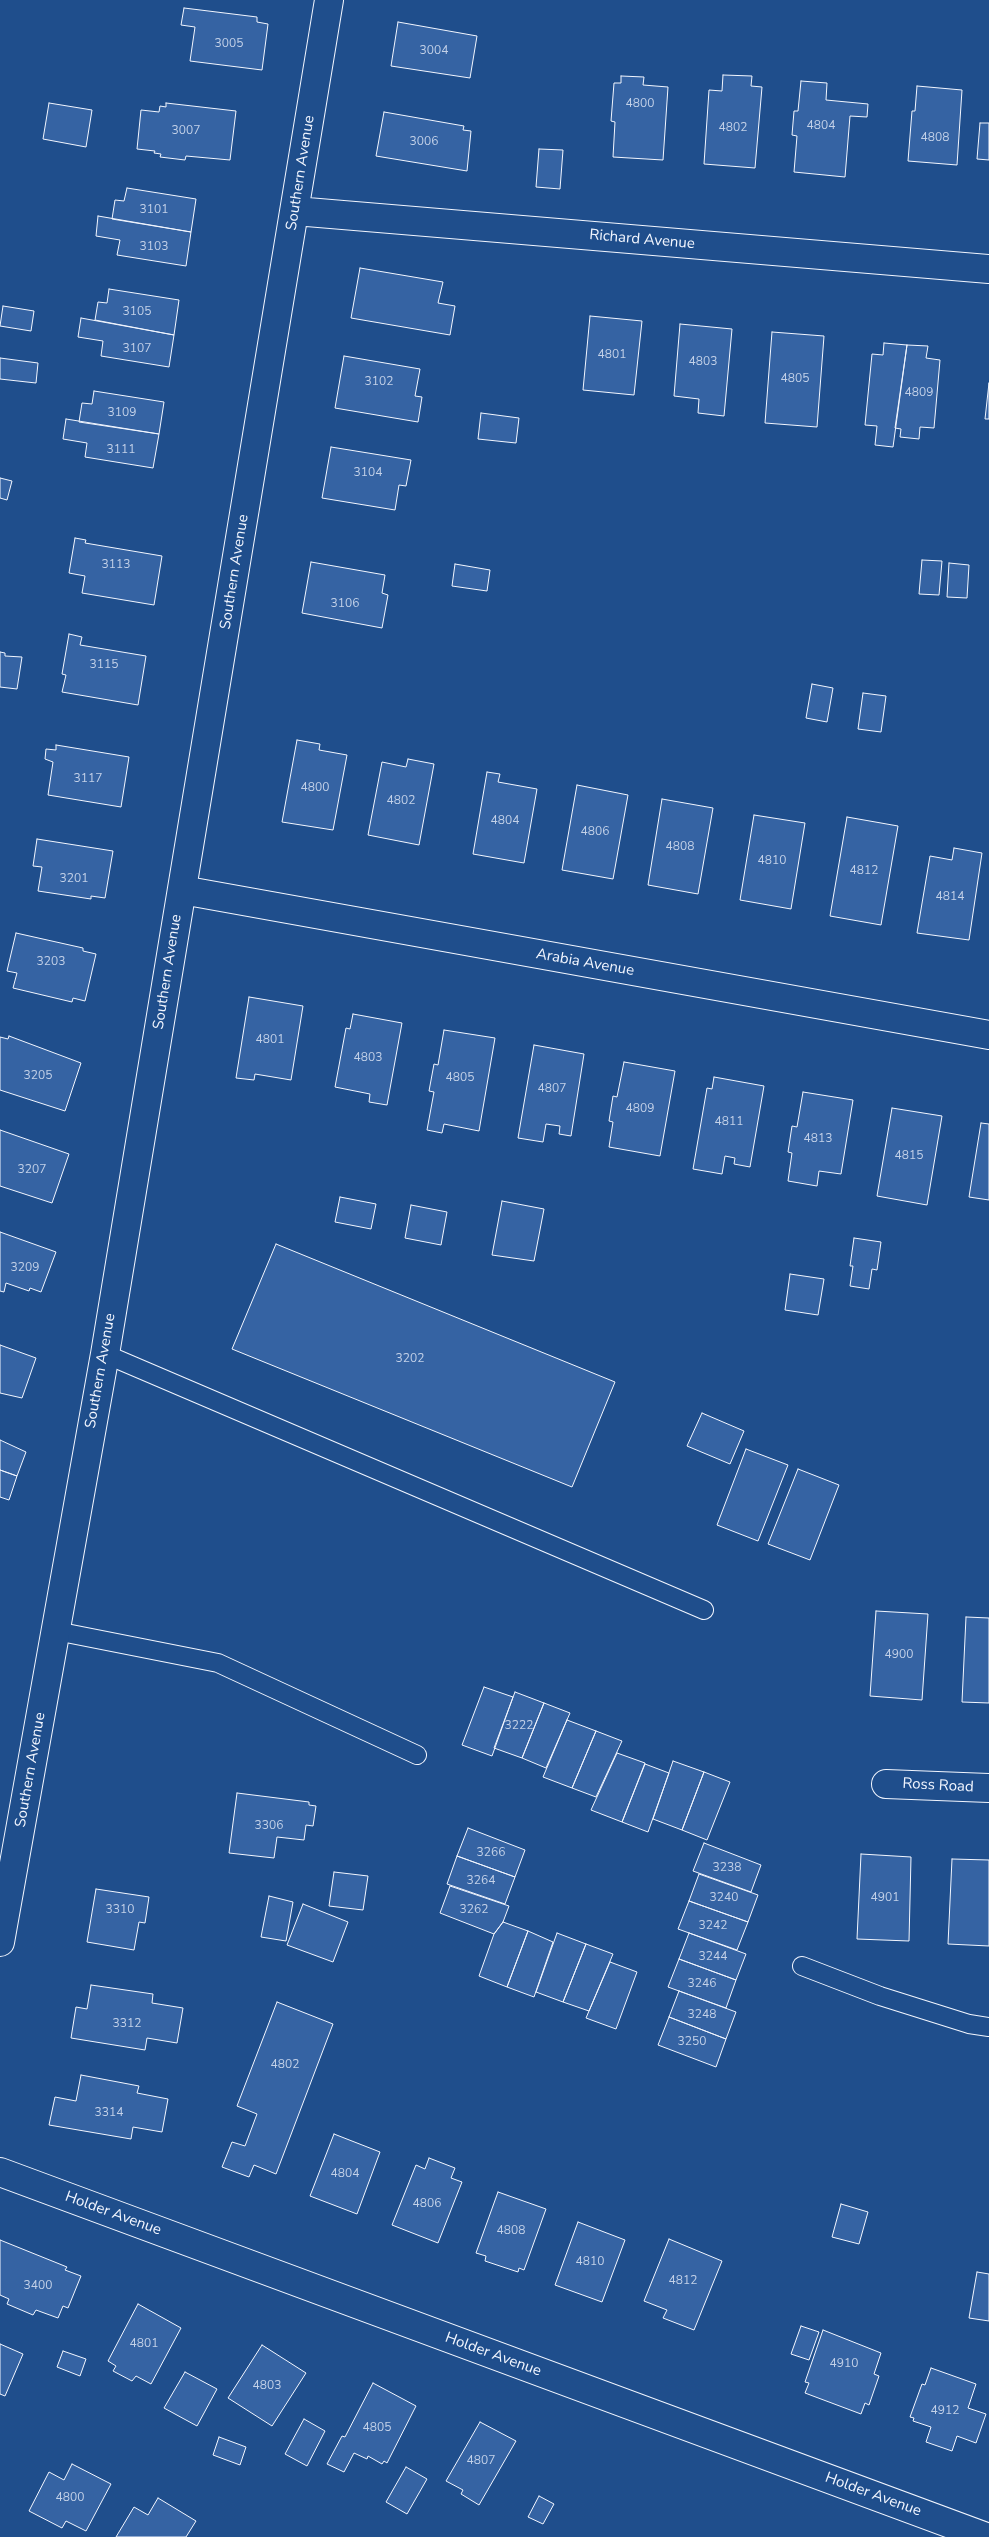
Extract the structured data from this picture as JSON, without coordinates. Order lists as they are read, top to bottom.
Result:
{
  "streets": {
    "street": [
      "Southern Avenue",
      "Richard Avenue",
      "Arabia Avenue",
      "Ross Road",
      "Holder Avenue"
    ]
  },
  "crossings": [
    ["Southern Avenue", "Richard Avenue"],
    ["Southern Avenue", "Arabia Avenue"]
  ],
  "house_numbers": [
    "3005",
    "3004",
    "4800",
    "4804",
    "4802",
    "3007",
    "4808",
    "3006",
    "3101",
    "3103",
    "3105",
    "3107",
    "4801",
    "4803",
    "4805",
    "3102",
    "4809",
    "3109",
    "3111",
    "3104",
    "3113",
    "3106",
    "3115",
    "3117",
    "4800",
    "4802",
    "4804",
    "4806",
    "4808",
    "4810",
    "4812",
    "3201",
    "4814",
    "3203",
    "4801",
    "4803",
    "3205",
    "4805",
    "4807",
    "4809",
    "4811",
    "4813",
    "4815",
    "3207",
    "3209",
    "3202",
    "4900",
    "3222",
    "3306",
    "3266",
    "3238",
    "3264",
    "3240",
    "4901",
    "3310",
    "3262",
    "3242",
    "3244",
    "3246",
    "3248",
    "3312",
    "3250",
    "4802",
    "3314",
    "4804",
    "4806",
    "4808",
    "4810",
    "4812",
    "3400",
    "4801",
    "4910",
    "4803",
    "4912",
    "4805",
    "4807",
    "4800"
  ]
}
